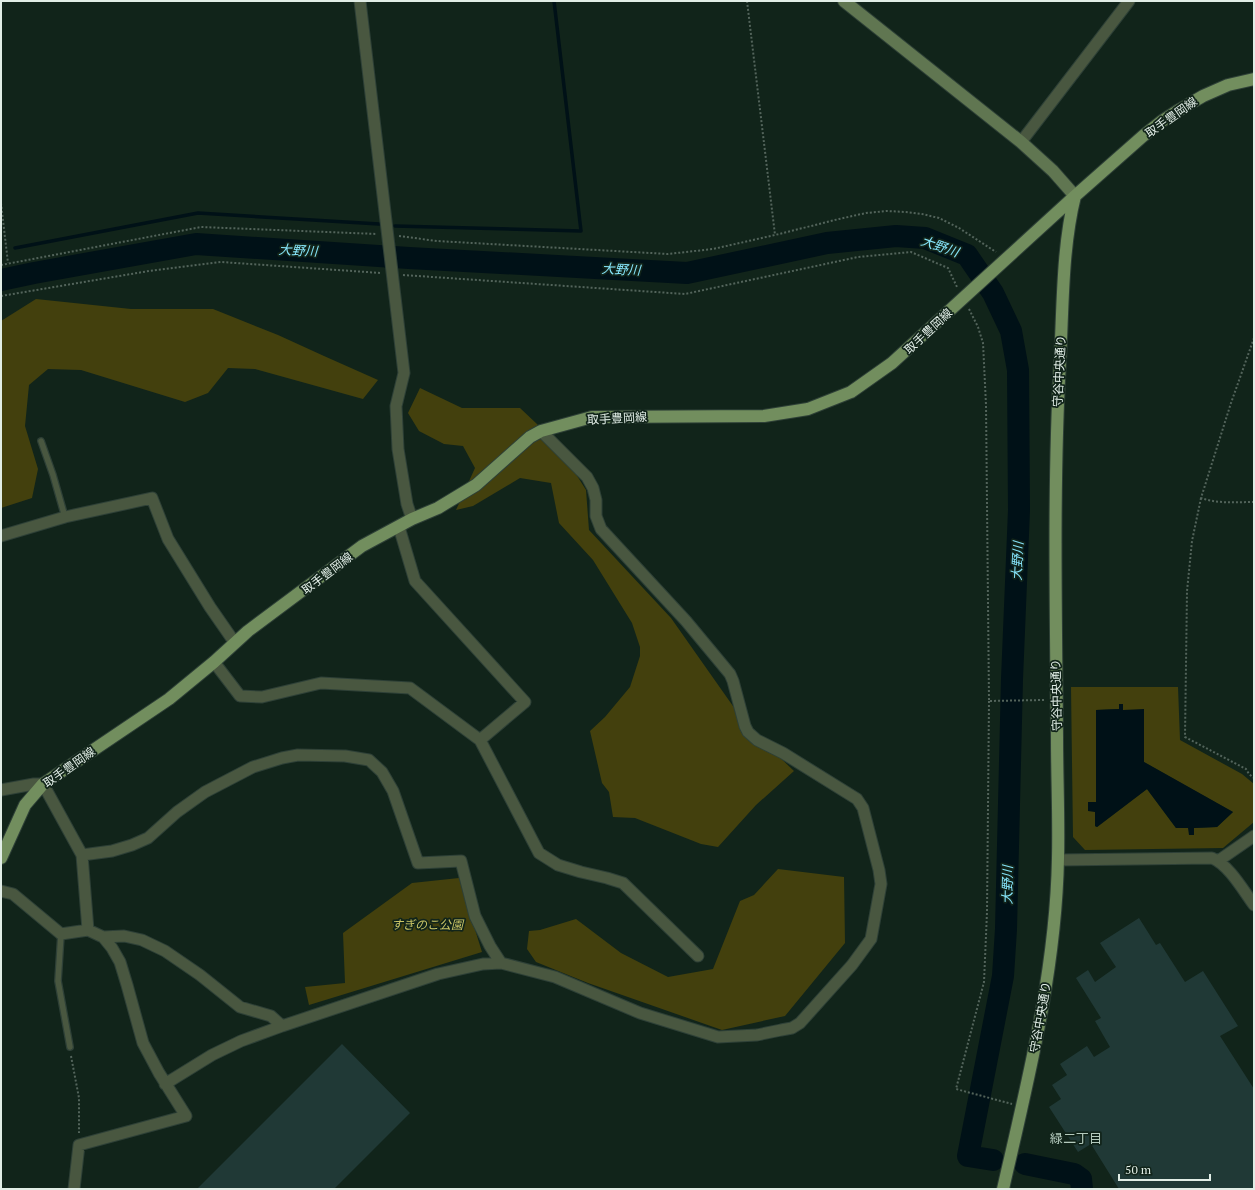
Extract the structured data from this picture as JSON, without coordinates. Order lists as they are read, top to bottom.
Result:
{
  "streets": {
    "main road": ["取手豊岡線", "守谷中央通り"]
  },
  "crossings": [
    ["取手豊岡線", "守谷中央通り"]
  ],
  "districts": ["緑二丁目"],
  "water": ["大野川"],
  "parks": ["すぎのこ公園"],
  "scale_bar": "50 m"
}
